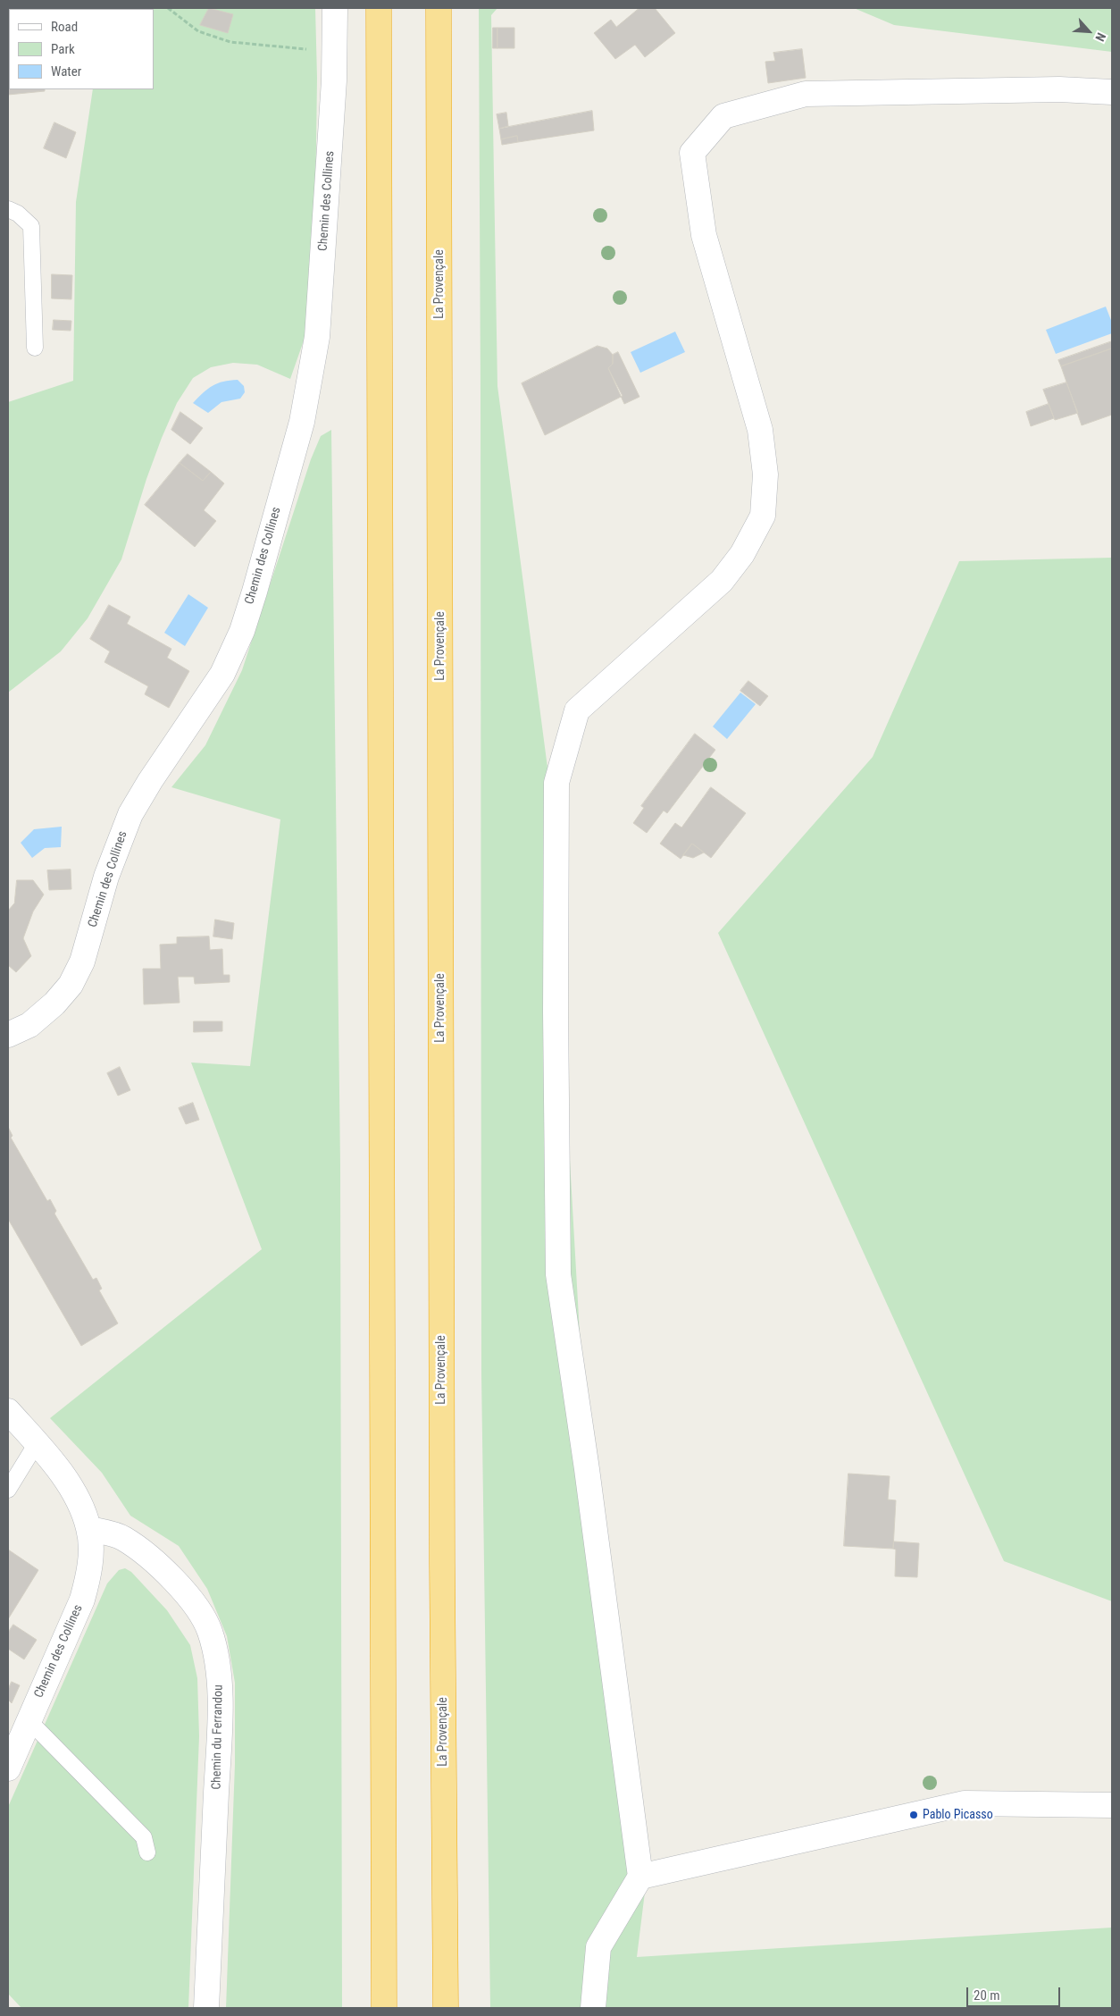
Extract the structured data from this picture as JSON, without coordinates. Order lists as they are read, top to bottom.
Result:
{
  "streets": {
    "highway": ["La Provençale"],
    "street": ["Chemin des Collines", "Chemin du Ferrandou"]
  },
  "crossings": [
    ["Chemin des Collines", "Chemin du Ferrandou"]
  ],
  "places": ["Pablo Picasso"],
  "legend": ["Road", "Park", "Water"],
  "scale_bar": "20 m",
  "north": "bottom right"
}
